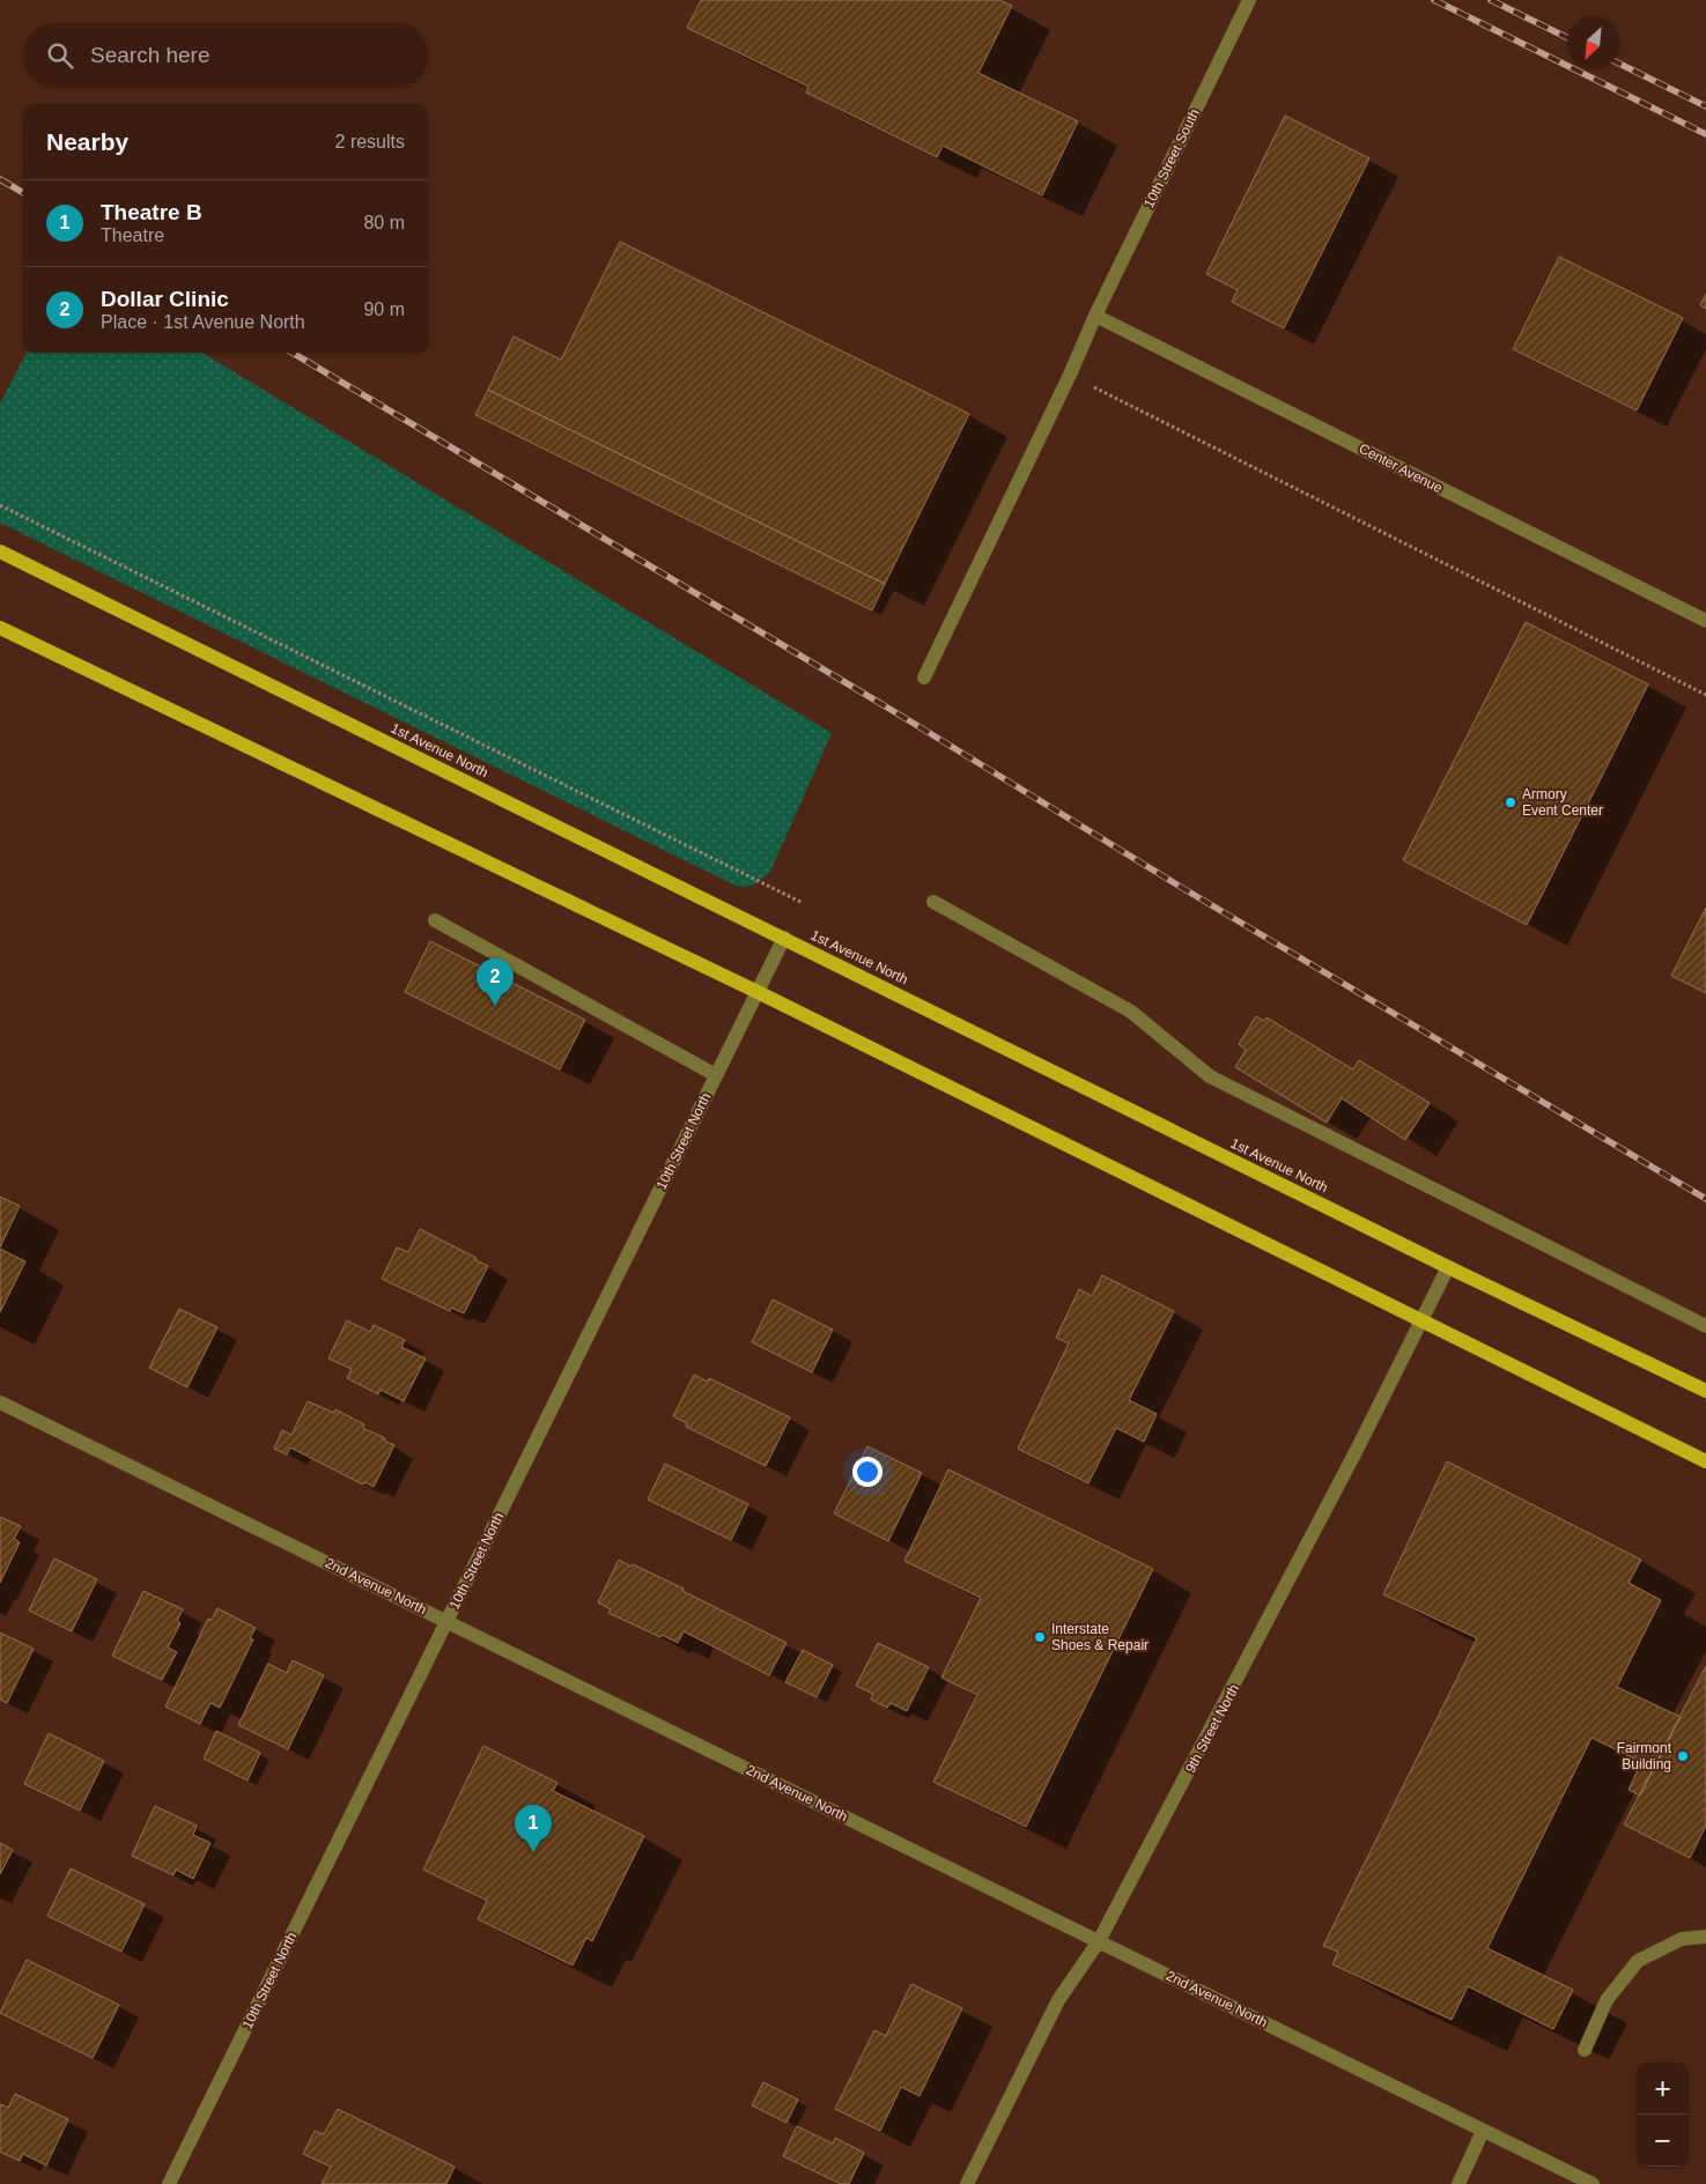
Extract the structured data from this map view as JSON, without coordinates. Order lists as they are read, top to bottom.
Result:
{
  "streets": {
    "main road": ["1st Avenue North"],
    "street": [
      "10th Street South",
      "Center Avenue",
      "10th Street North",
      "2nd Avenue North",
      "9th Street North"
    ]
  },
  "crossings": [
    ["10th Street South", "Center Avenue"],
    ["1st Avenue North", "10th Street North"],
    ["1st Avenue North", "9th Street North"],
    ["10th Street North", "2nd Avenue North"],
    ["2nd Avenue North", "9th Street North"]
  ],
  "places": ["Armory Event Center", "Interstate Shoes & Repair", "Fairmont Building"],
  "north": "bottom left",
  "page": {
    "search": "Search here",
    "heading": ["Nearby", "2 results"],
    "list": [
      {
        "mark": "1",
        "name": "Theatre B",
        "note": "Theatre",
        "value": "80 m"
      },
      {
        "mark": "2",
        "name": "Dollar Clinic",
        "note": "Place · 1st Avenue North",
        "value": "90 m"
      }
    ],
    "pins": ["2", "1"],
    "map_buttons": ["+", "−"]
  }
}
